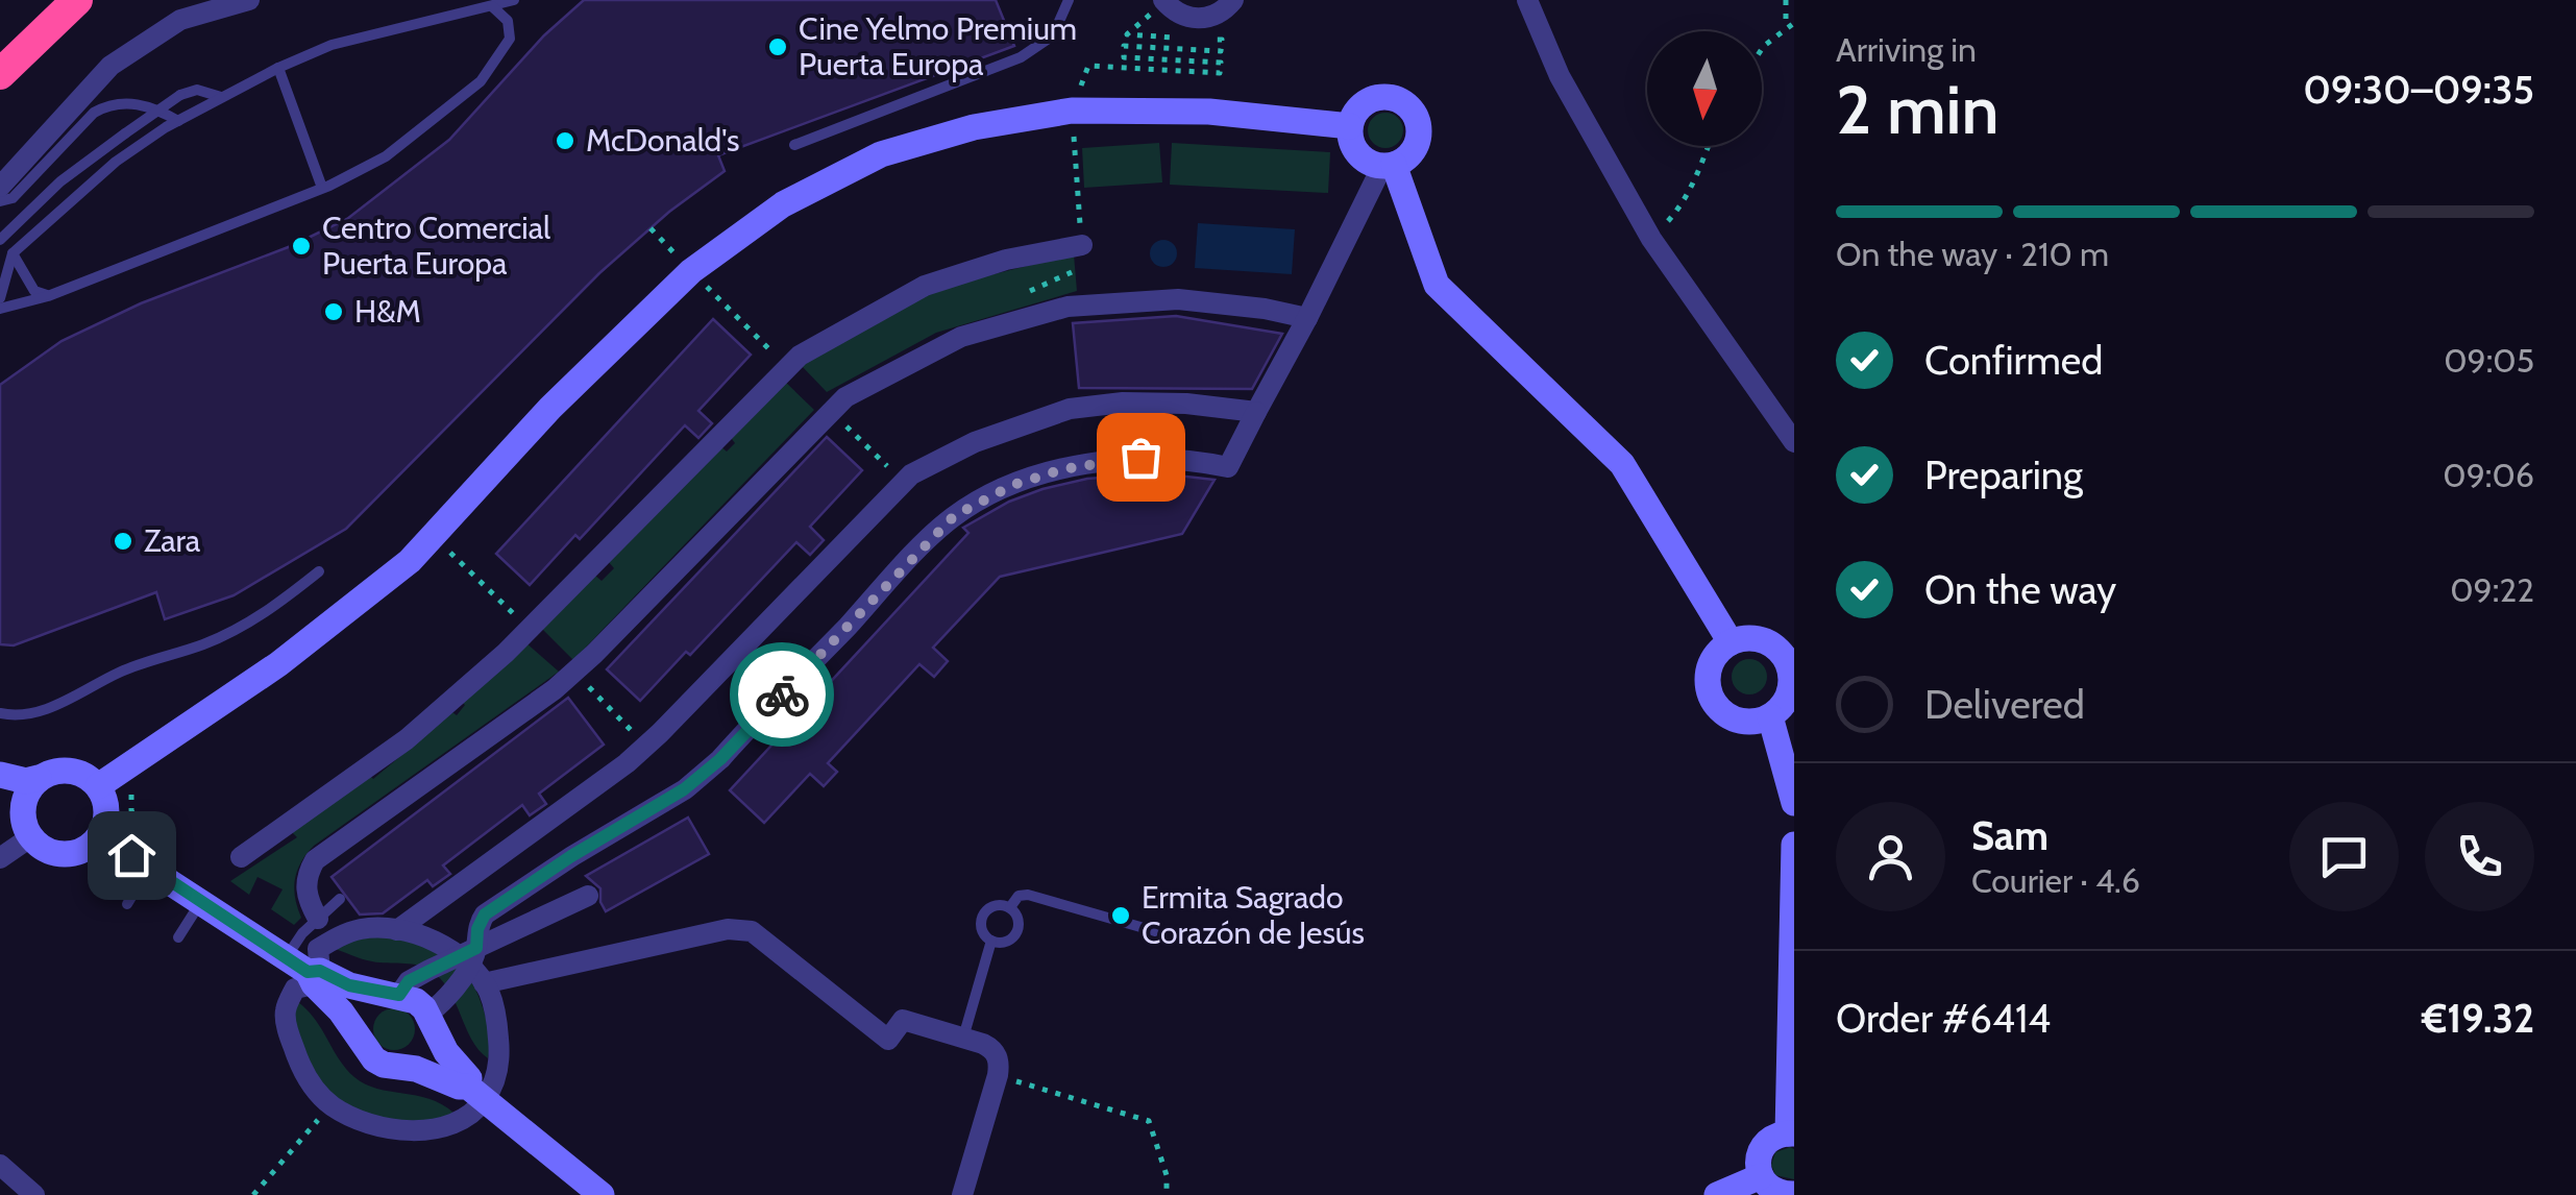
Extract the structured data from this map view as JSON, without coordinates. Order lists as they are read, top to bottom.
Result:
{
  "places": [
    "Cine Yelmo Premium Puerta Europa",
    "McDonald's",
    "Centro Comercial Puerta Europa",
    "H&M",
    "Zara",
    "Ermita Sagrado Corazón de Jesús"
  ],
  "north": "bottom",
  "page": {
    "heading": ["2 min", "Arriving in", "09:30–09:35"],
    "panel": [
      "Sam",
      "Courier · 4.6",
      "Order #6414",
      "€19.32"
    ],
    "bar": "On the way · 210 m",
    "list": [
      ["Confirmed", "09:05"],
      ["Preparing", "09:06"],
      ["On the way", "09:22"],
      "Delivered"
    ]
  }
}
